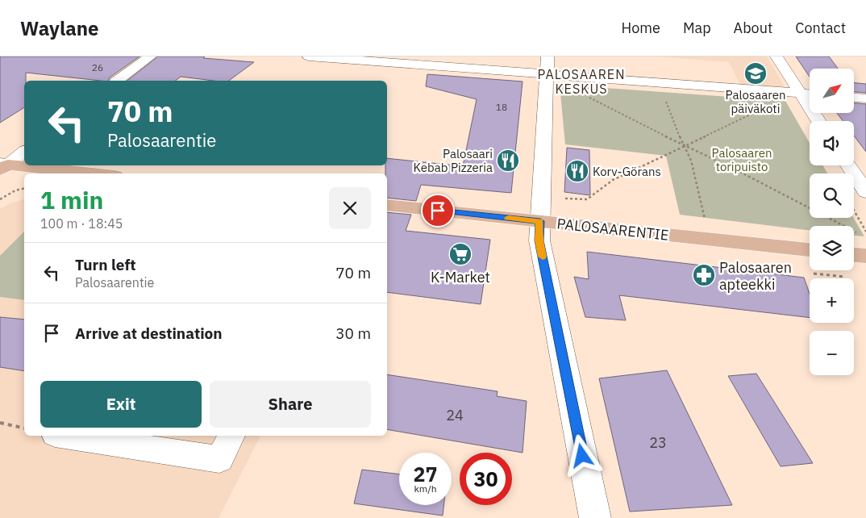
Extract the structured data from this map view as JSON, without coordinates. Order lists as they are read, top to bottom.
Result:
{
  "streets": {
    "main road": ["PALOSAARENTIE"]
  },
  "districts": ["PALOSAAREN KESKUS"],
  "parks": ["Palosaaren toripuisto"],
  "places": {
    "school or university": ["Palosaaren päiväkoti"],
    "restaurant": ["Palosaari Kebab Pizzeria", "Korv-Görans"],
    "supermarket": ["K-Market"],
    "pharmacy": ["Palosaaren apteekki"]
  },
  "house_numbers": [
    "26",
    "18",
    "24",
    "23"
  ],
  "north": "top right",
  "page": {
    "header": "Waylane",
    "nav": [
      "Home",
      "Map",
      "About",
      "Contact"
    ],
    "map_buttons": ["+", "−"],
    "turn": ["70 m", "Palosaarentie"],
    "heading": ["1 min", "100 m · 18:45"],
    "list": [
      {
        "name": "Turn left",
        "note": "Palosaarentie",
        "value": "70 m"
      },
      {
        "name": "Arrive at destination",
        "value": "30 m"
      }
    ],
    "buttons": ["Exit", "Share"],
    "speed": "27 km/h",
    "limit": "30"
  }
}
